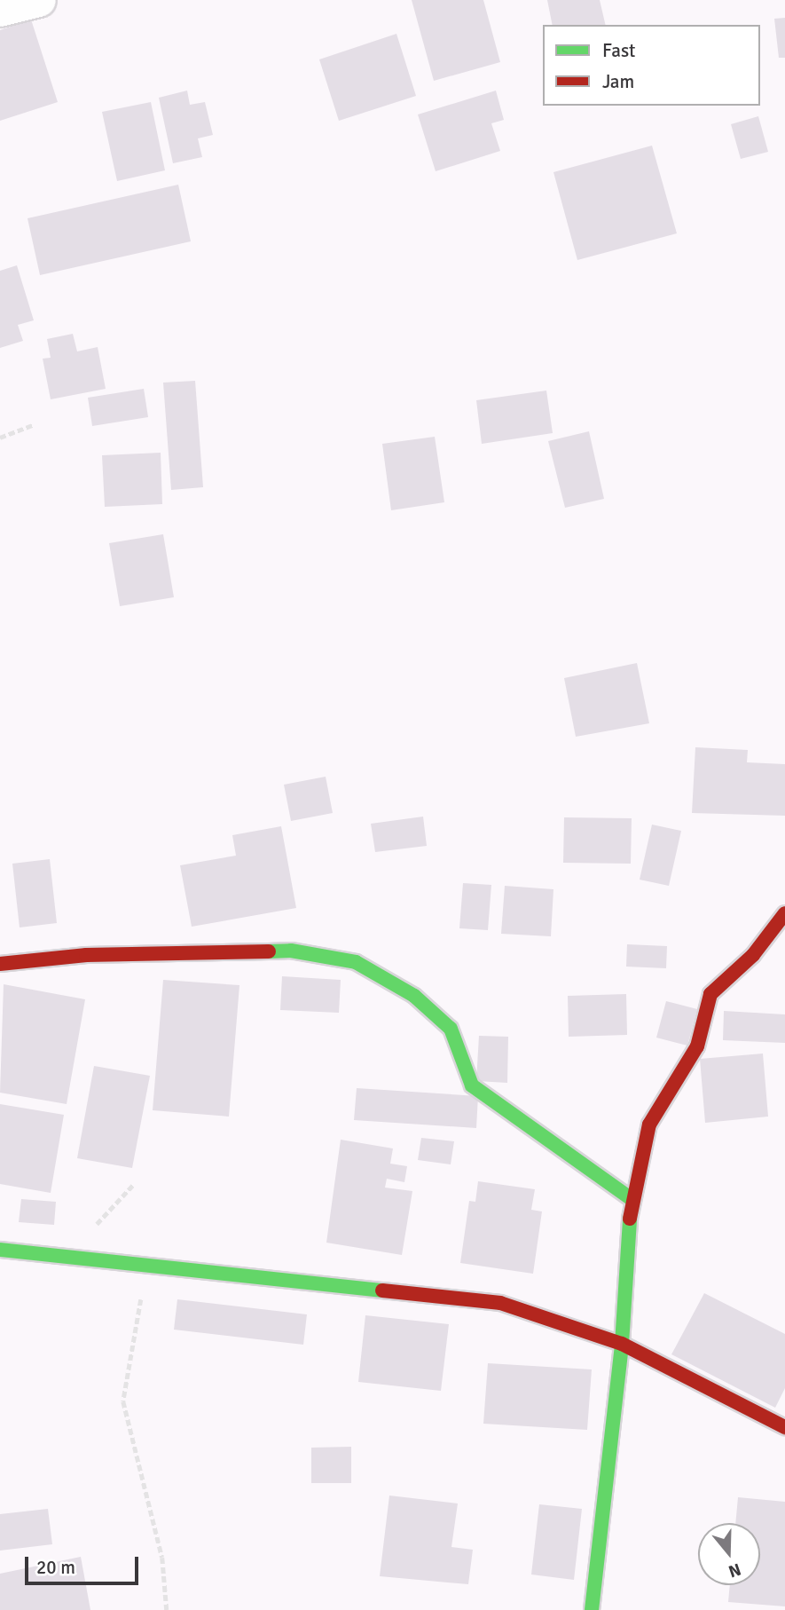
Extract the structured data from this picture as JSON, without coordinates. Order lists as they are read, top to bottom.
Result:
{
  "legend": ["Fast", "Jam"],
  "scale_bar": "20 m",
  "north": "bottom"
}
